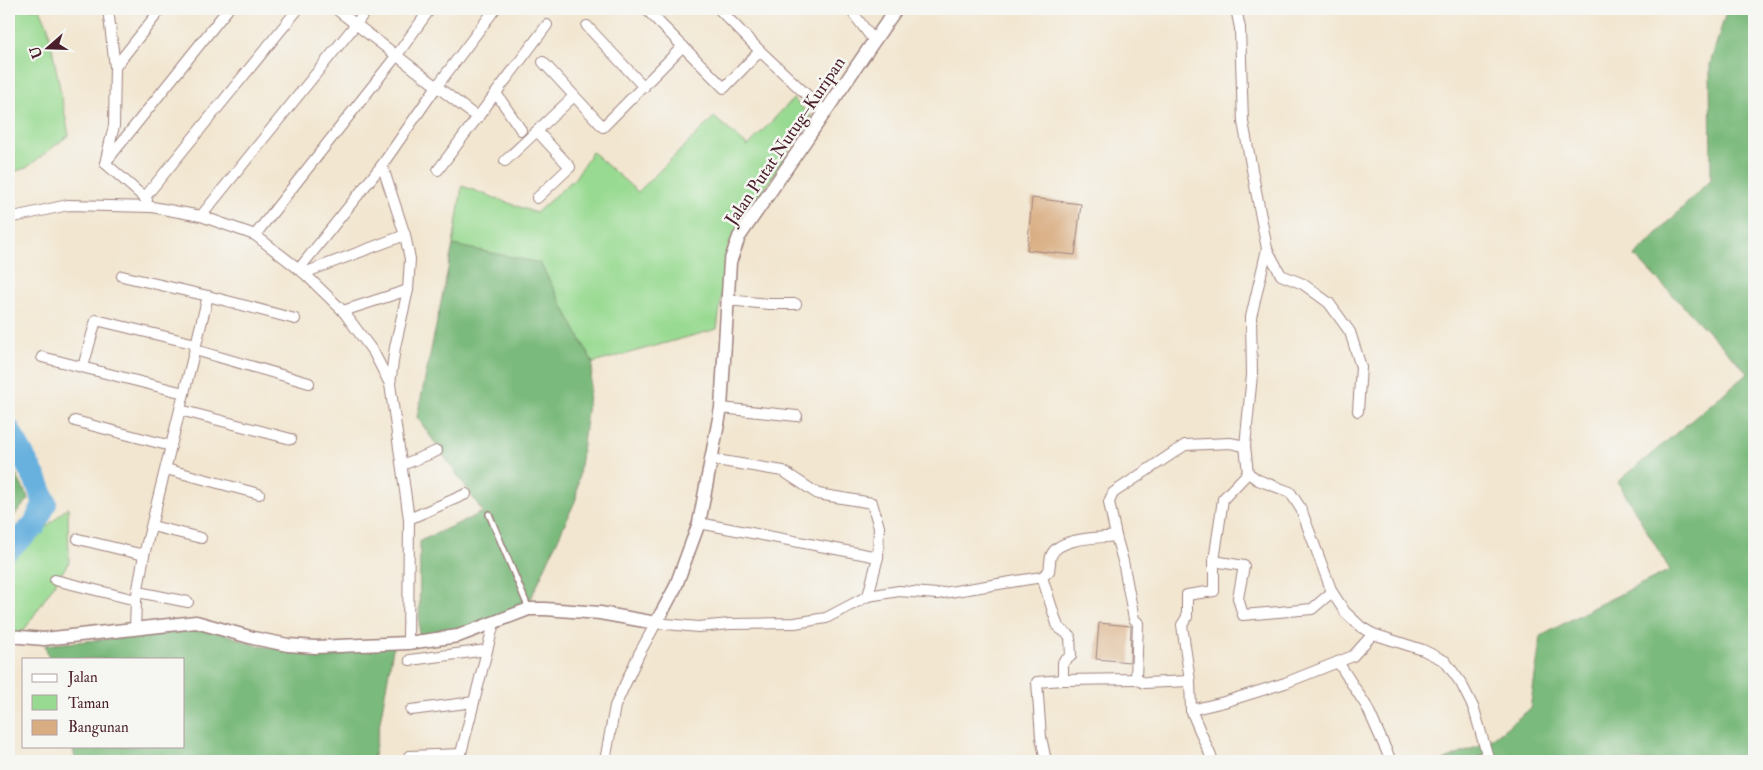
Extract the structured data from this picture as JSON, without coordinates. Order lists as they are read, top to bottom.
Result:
{
  "streets": {
    "street": ["Jalan Putat Nutug–Kuripan"]
  },
  "legend": ["Jalan", "Taman", "Bangunan"],
  "north": "left"
}
